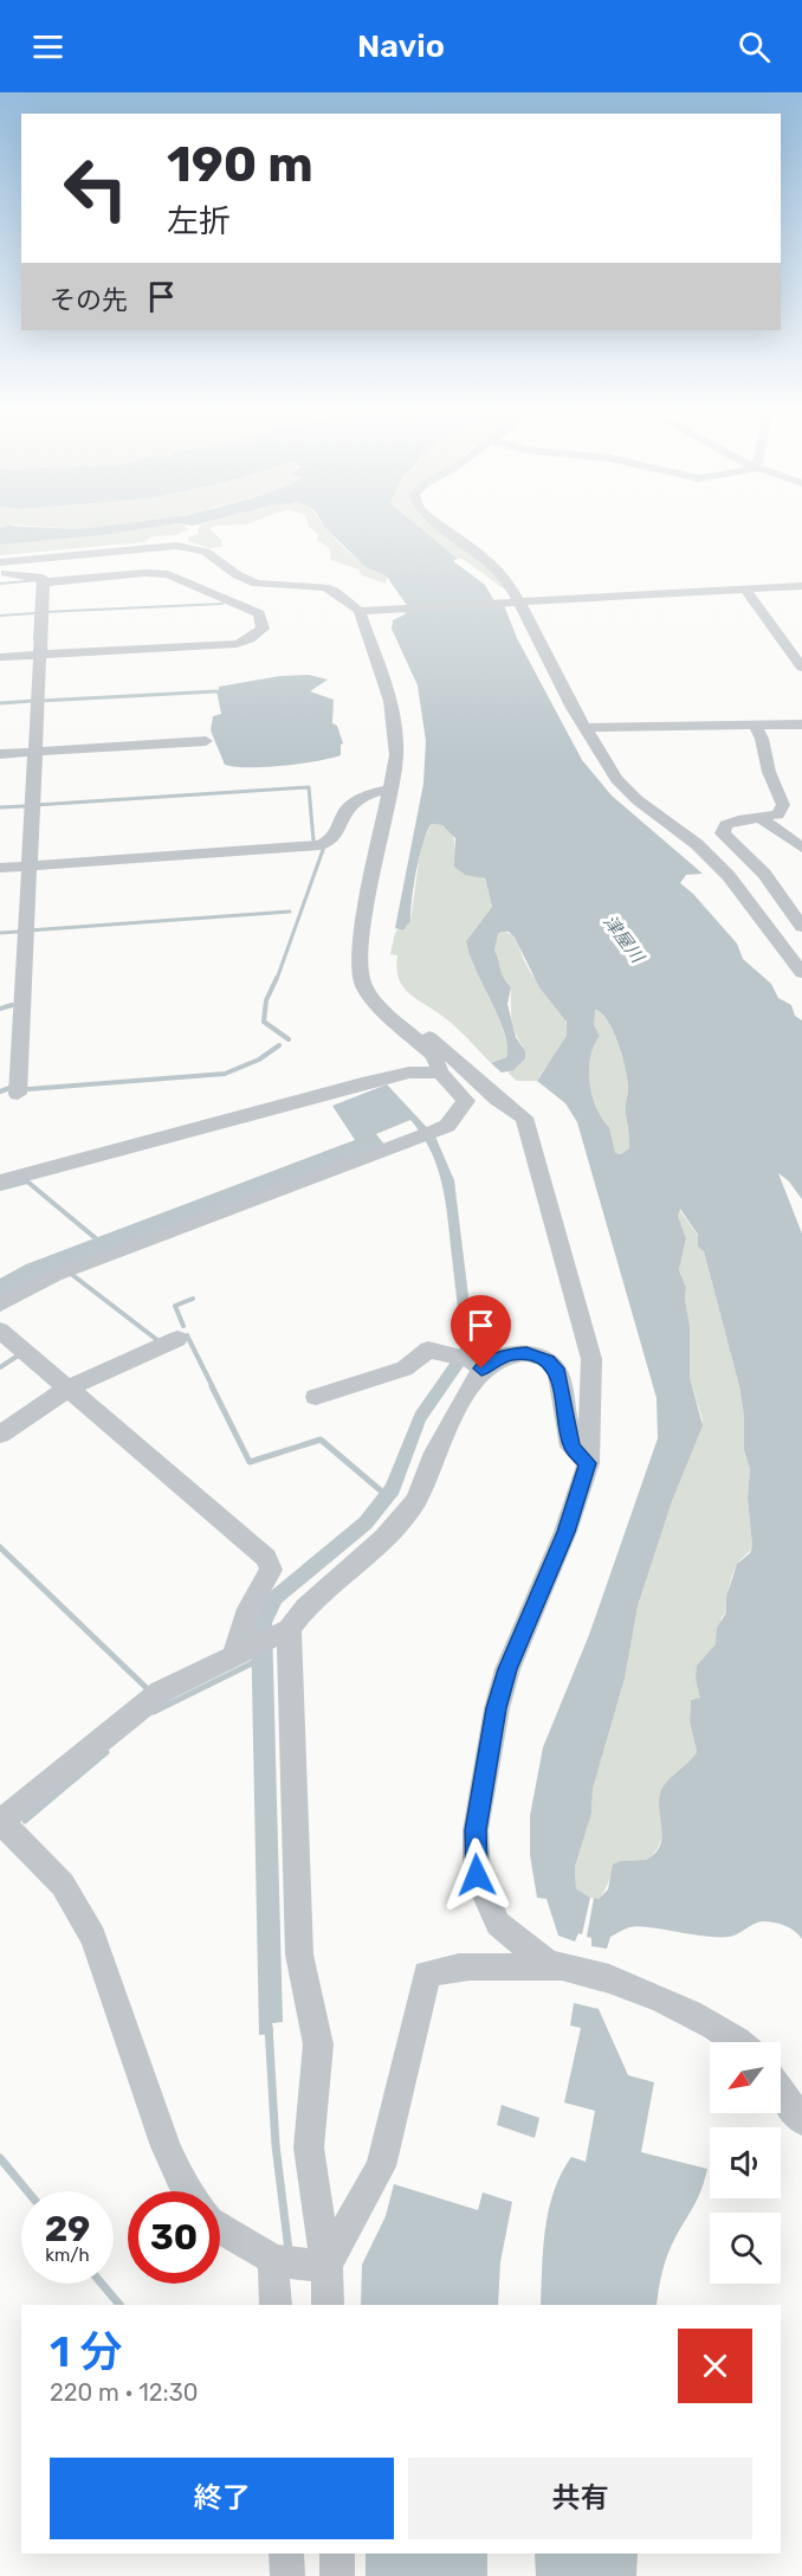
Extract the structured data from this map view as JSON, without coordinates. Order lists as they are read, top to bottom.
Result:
{
  "water": ["津屋川"],
  "north": "bottom left",
  "page": {
    "header": "Navio",
    "turn": ["190 m", "左折"],
    "then": "その先",
    "speed": "29 km/h",
    "limit": "30",
    "heading": ["1 分", "220 m · 12:30"],
    "buttons": ["終了", "共有"]
  }
}
